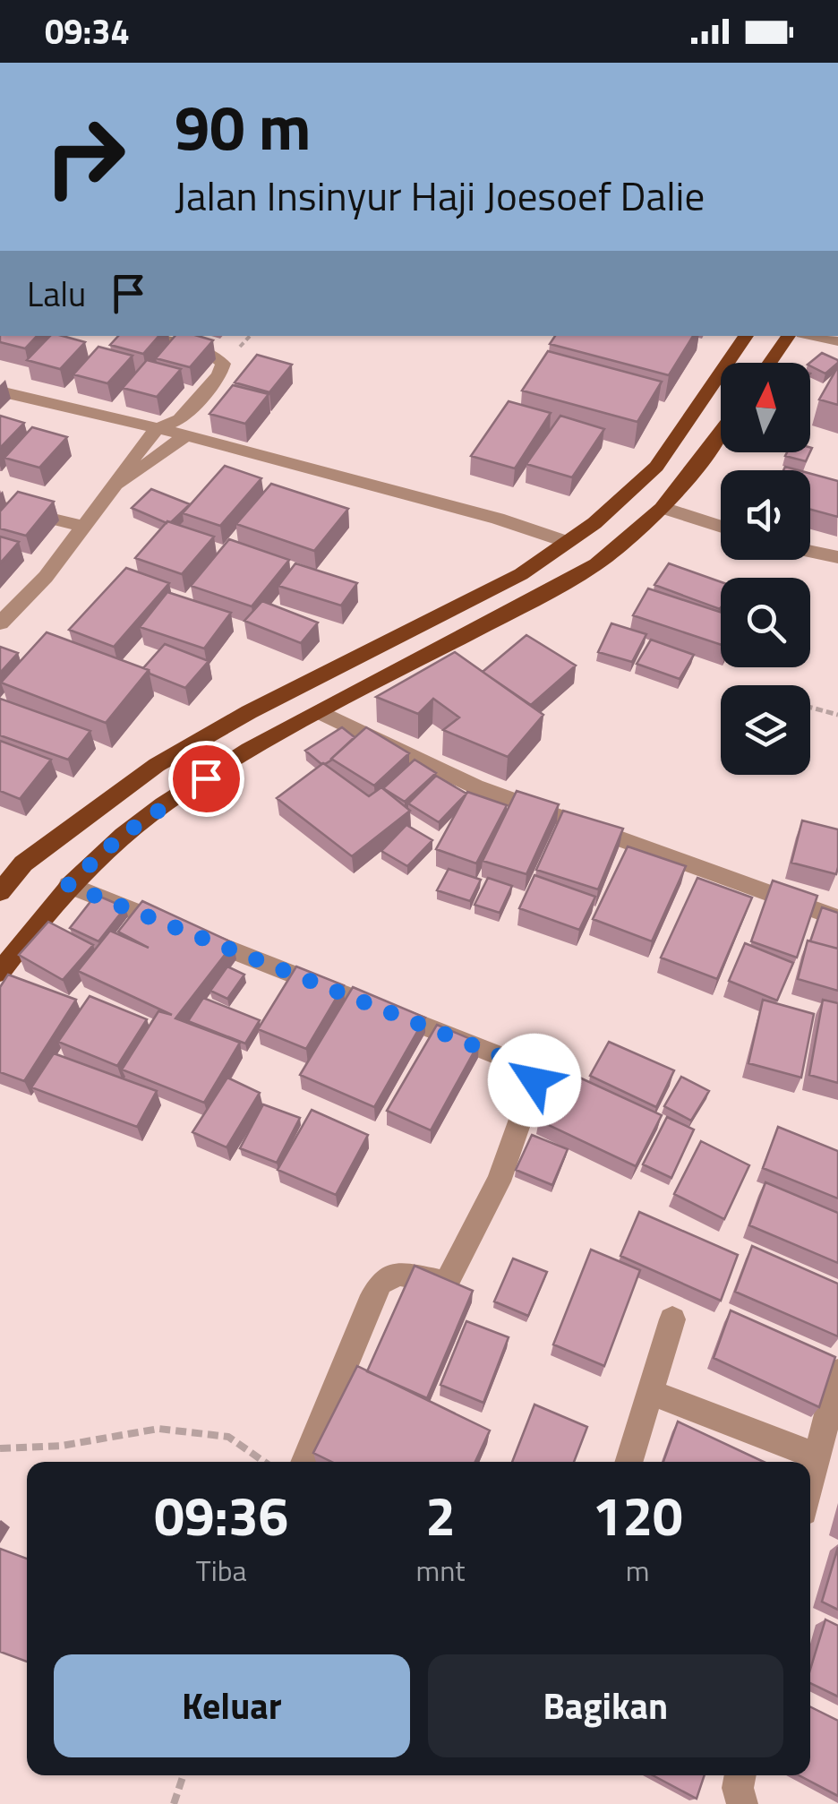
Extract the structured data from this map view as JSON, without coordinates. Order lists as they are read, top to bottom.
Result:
{
  "north": "top",
  "page": {
    "status": "09:34",
    "turn": ["90 m", "Jalan Insinyur Haji Joesoef Dalie"],
    "then": "Lalu",
    "eta": [
      "09:36",
      "Tiba",
      "2",
      "mnt",
      "120",
      "m"
    ],
    "buttons": ["Keluar", "Bagikan"]
  }
}
